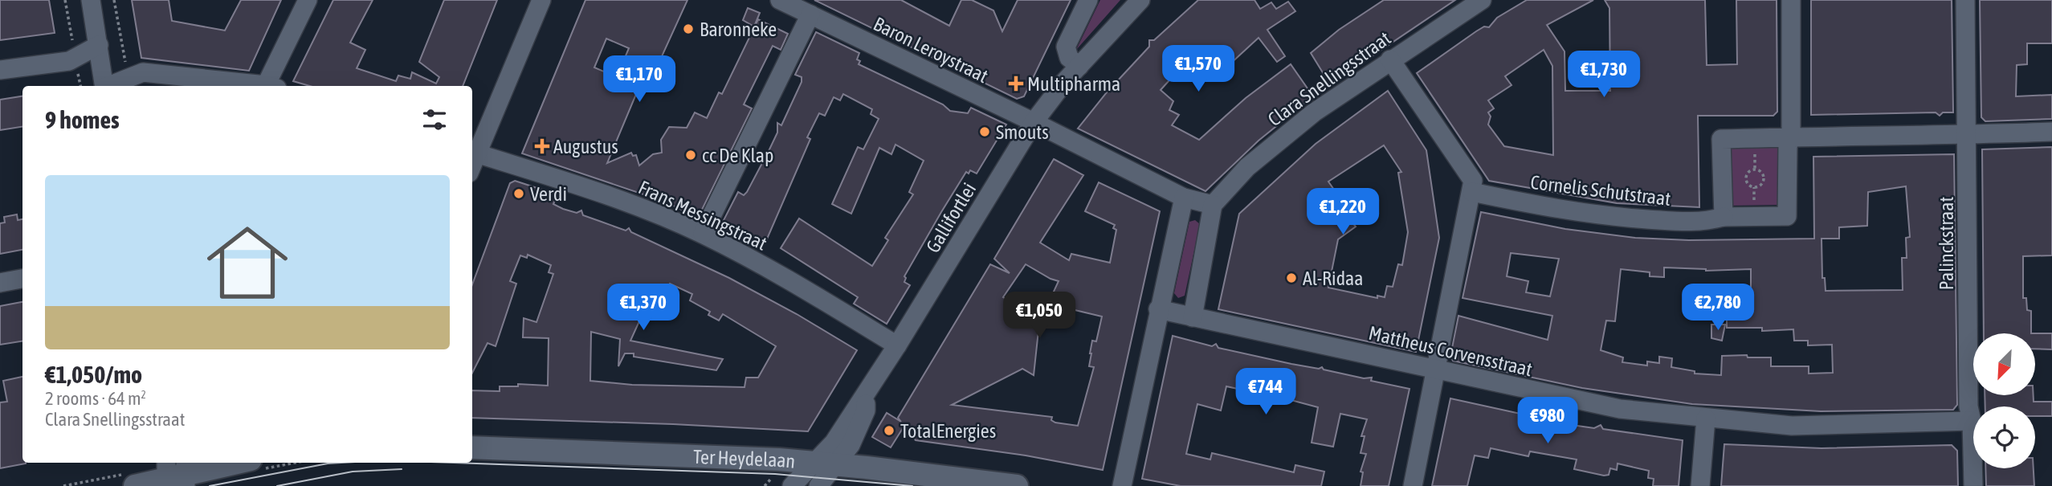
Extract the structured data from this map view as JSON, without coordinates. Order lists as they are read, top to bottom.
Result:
{
  "streets": {
    "street": [
      "Baron Leroystraat",
      "Clara Snellingsstraat",
      "Cornelis Schutstraat",
      "Frans Messingstraat",
      "Gallifortlei",
      "Palinckstraat",
      "Mattheus Corvensstraat",
      "Ter Heydelaan"
    ]
  },
  "crossings": [
    ["Baron Leroystraat", "Gallifortlei"],
    ["Frans Messingstraat", "Gallifortlei"],
    ["Gallifortlei", "Ter Heydelaan"],
    ["Palinckstraat", "Mattheus Corvensstraat"]
  ],
  "places": {
    "other": [
      "Baronneke",
      "Smouts",
      "cc De Klap",
      "Verdi",
      "Al-Ridaa",
      "TotalEnergies"
    ],
    "health": ["Multipharma", "Augustus"]
  },
  "north": "bottom left",
  "page": {
    "price": [
      "€1,570",
      "€1,730",
      "€1,170",
      "€1,220",
      "€1,370",
      "€2,780",
      "€1,050",
      "€744",
      "€980"
    ],
    "heading": "9 homes",
    "list": [
      {
        "name": "€1,050/mo",
        "note": "2 rooms · 64 m² · Clara Snellingsstraat"
      }
    ]
  }
}
